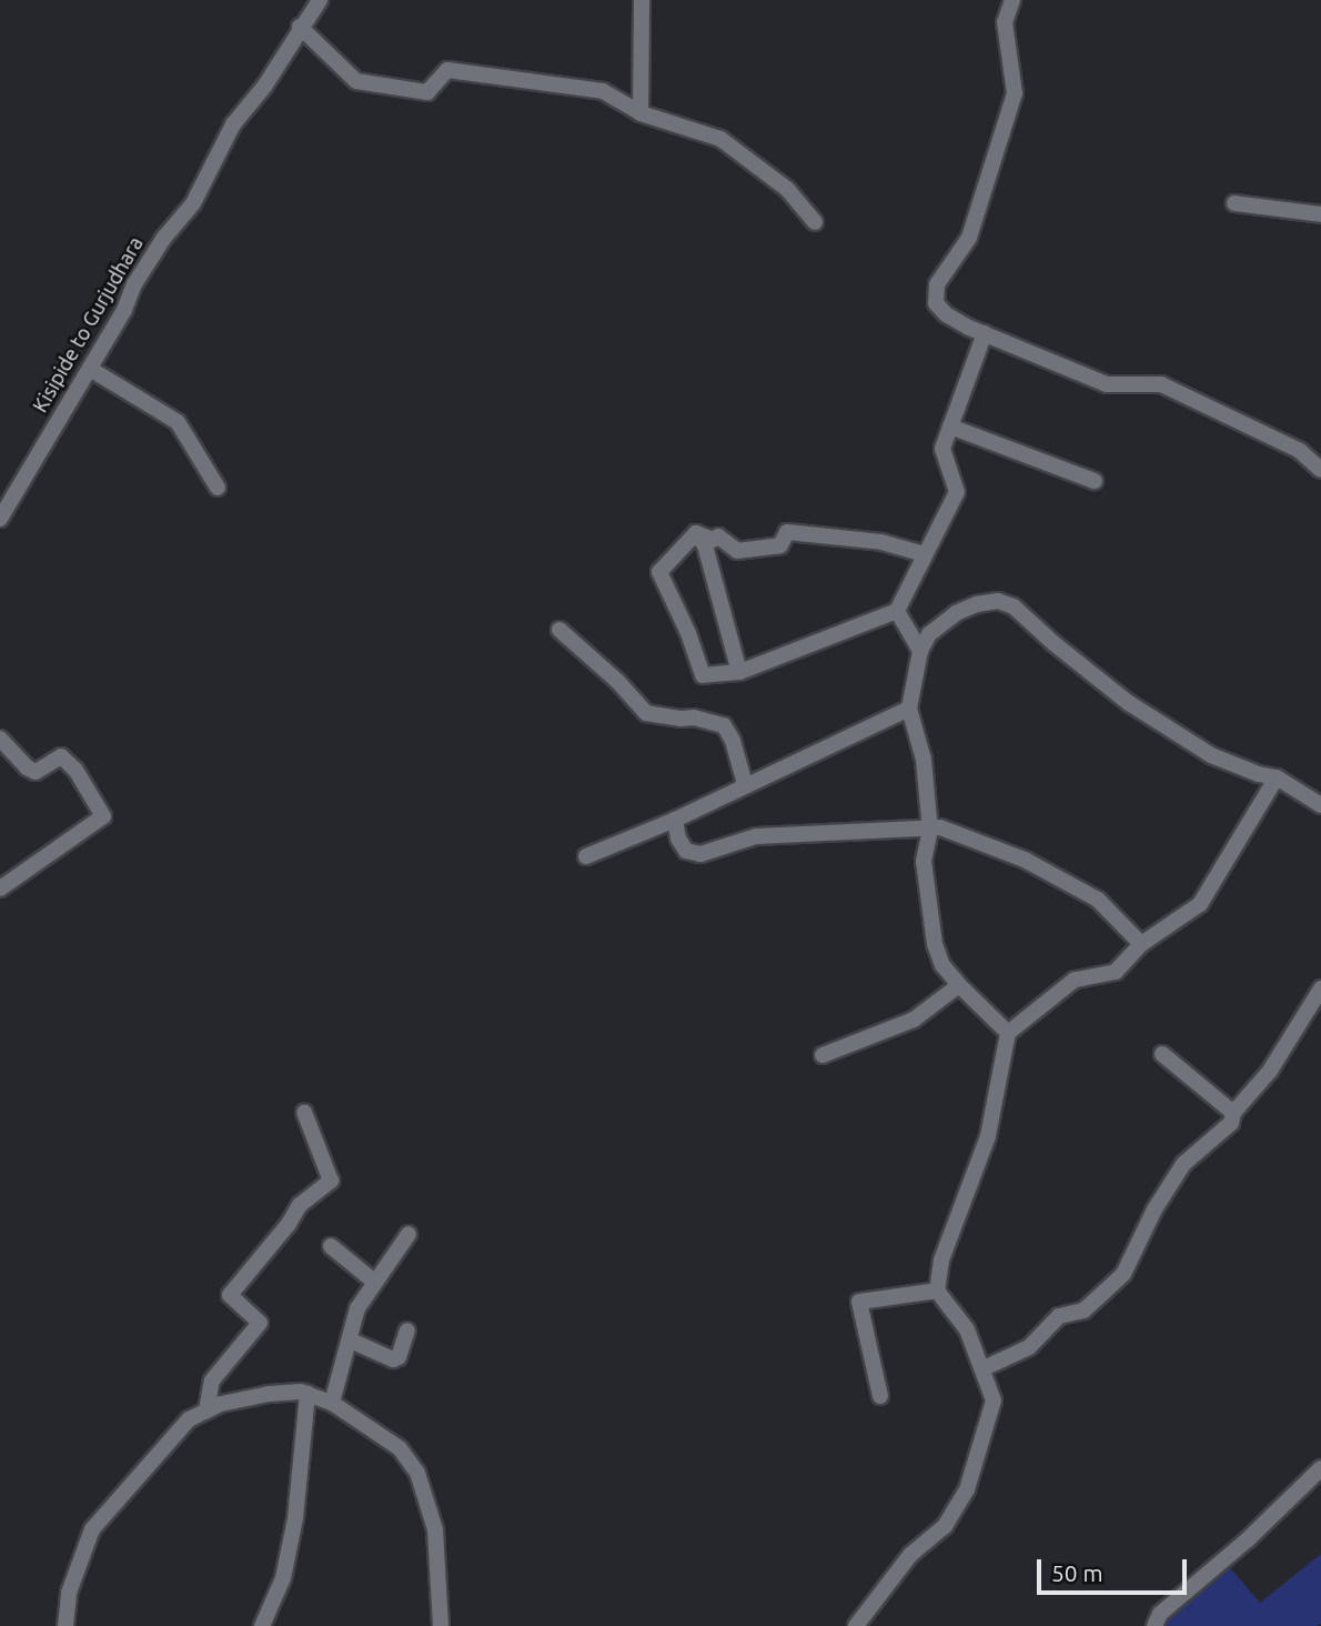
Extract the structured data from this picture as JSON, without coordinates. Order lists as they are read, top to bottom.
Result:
{
  "streets": {
    "street": ["Kisipide to Gurjudhara"]
  },
  "scale_bar": "50 m"
}
